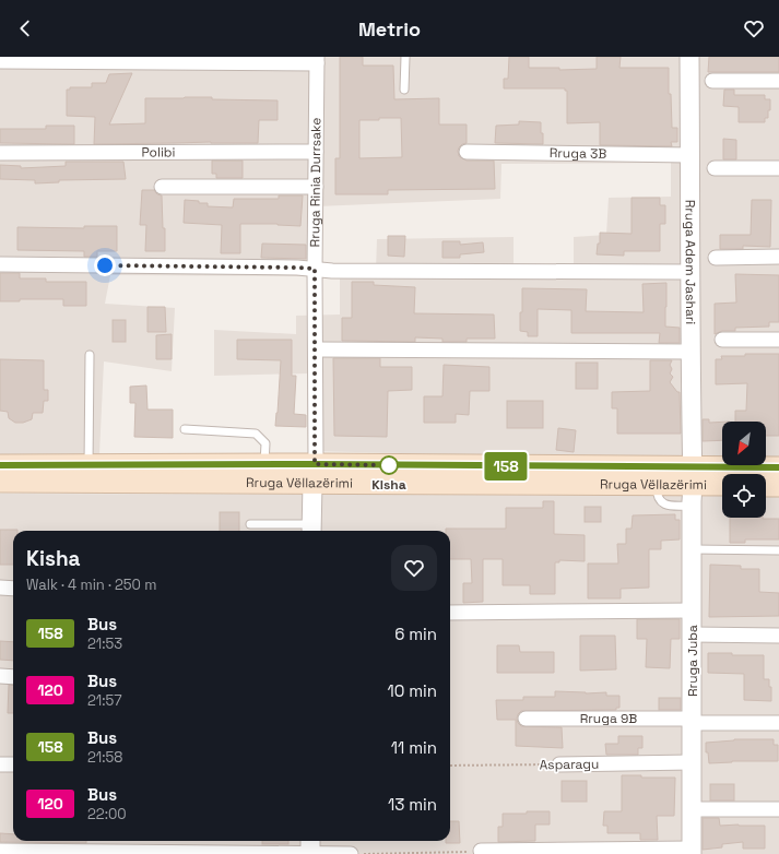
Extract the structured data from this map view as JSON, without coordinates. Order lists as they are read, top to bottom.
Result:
{
  "streets": {
    "main road": ["Rruga Vëllazërimi"],
    "street": [
      "Polibi",
      "Rruga 3B",
      "Rruga Rinia Durrsake",
      "Rruga Adem Jashari",
      "Rruga Juba",
      "Rruga 9B",
      "Asparagu"
    ]
  },
  "crossings": [
    ["Polibi", "Rruga Rinia Durrsake"],
    ["Rruga 3B", "Rruga Adem Jashari"],
    ["Rruga Rinia Durrsake", "Rruga Vëllazërimi"],
    ["Rruga Adem Jashari", "Rruga Vëllazërimi"],
    ["Rruga Adem Jashari", "Rruga Juba"],
    ["Rruga Vëllazërimi", "Rruga Juba"],
    ["Rruga Juba", "Rruga 9B"],
    ["Rruga Juba", "Asparagu"]
  ],
  "places": ["Kisha"],
  "lines": ["bus line 158"],
  "north": "bottom left",
  "page": {
    "header": "Metrio",
    "on_map": "158",
    "heading": ["Kisha", "Walk · 4 min · 250 m"],
    "list": [
      {
        "mark": "158",
        "name": "Bus",
        "note": "21:53",
        "value": "6 min"
      },
      {
        "mark": "120",
        "name": "Bus",
        "note": "21:57",
        "value": "10 min"
      },
      {
        "mark": "158",
        "name": "Bus",
        "note": "21:58",
        "value": "11 min"
      },
      {
        "mark": "120",
        "name": "Bus",
        "note": "22:00",
        "value": "13 min"
      }
    ]
  }
}
